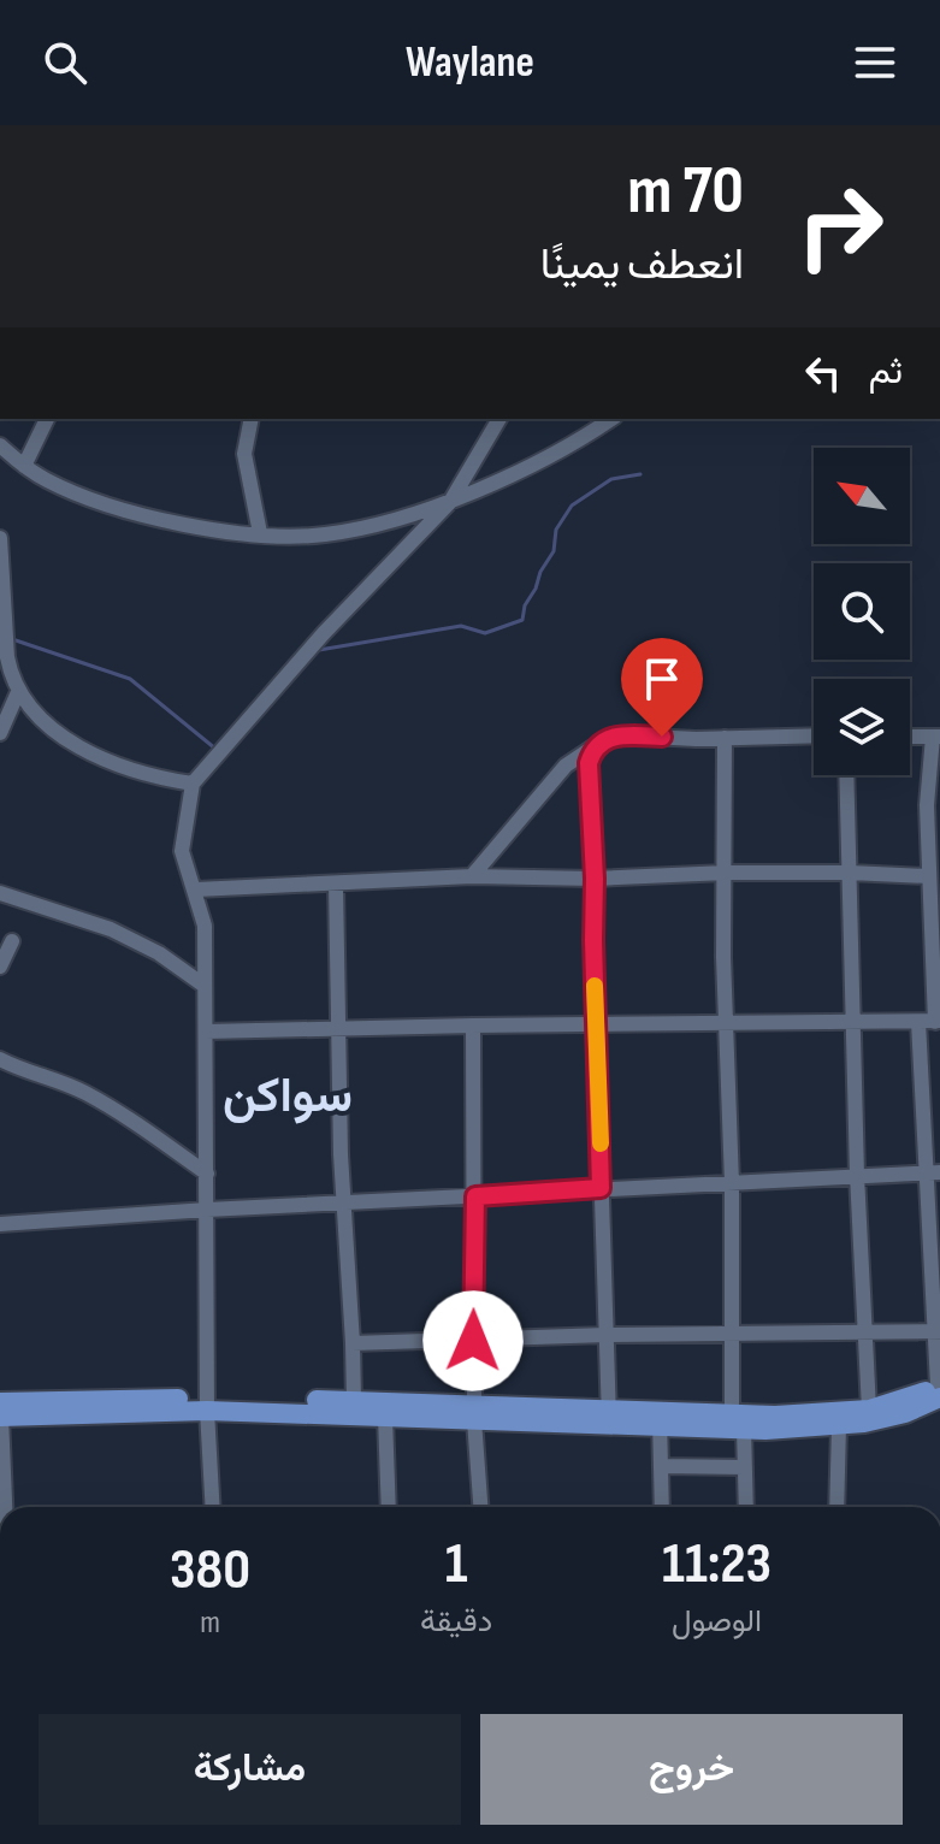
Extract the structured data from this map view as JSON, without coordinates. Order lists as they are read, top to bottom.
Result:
{
  "districts": ["سواكن"],
  "north": "top left",
  "page": {
    "header": "Waylane",
    "turn": ["70 m", "انعطف يمينًا"],
    "then": "ثم",
    "eta": [
      "11:23",
      "الوصول",
      "1",
      "دقيقة",
      "380",
      "m"
    ],
    "buttons": ["خروج", "مشاركة"]
  }
}
